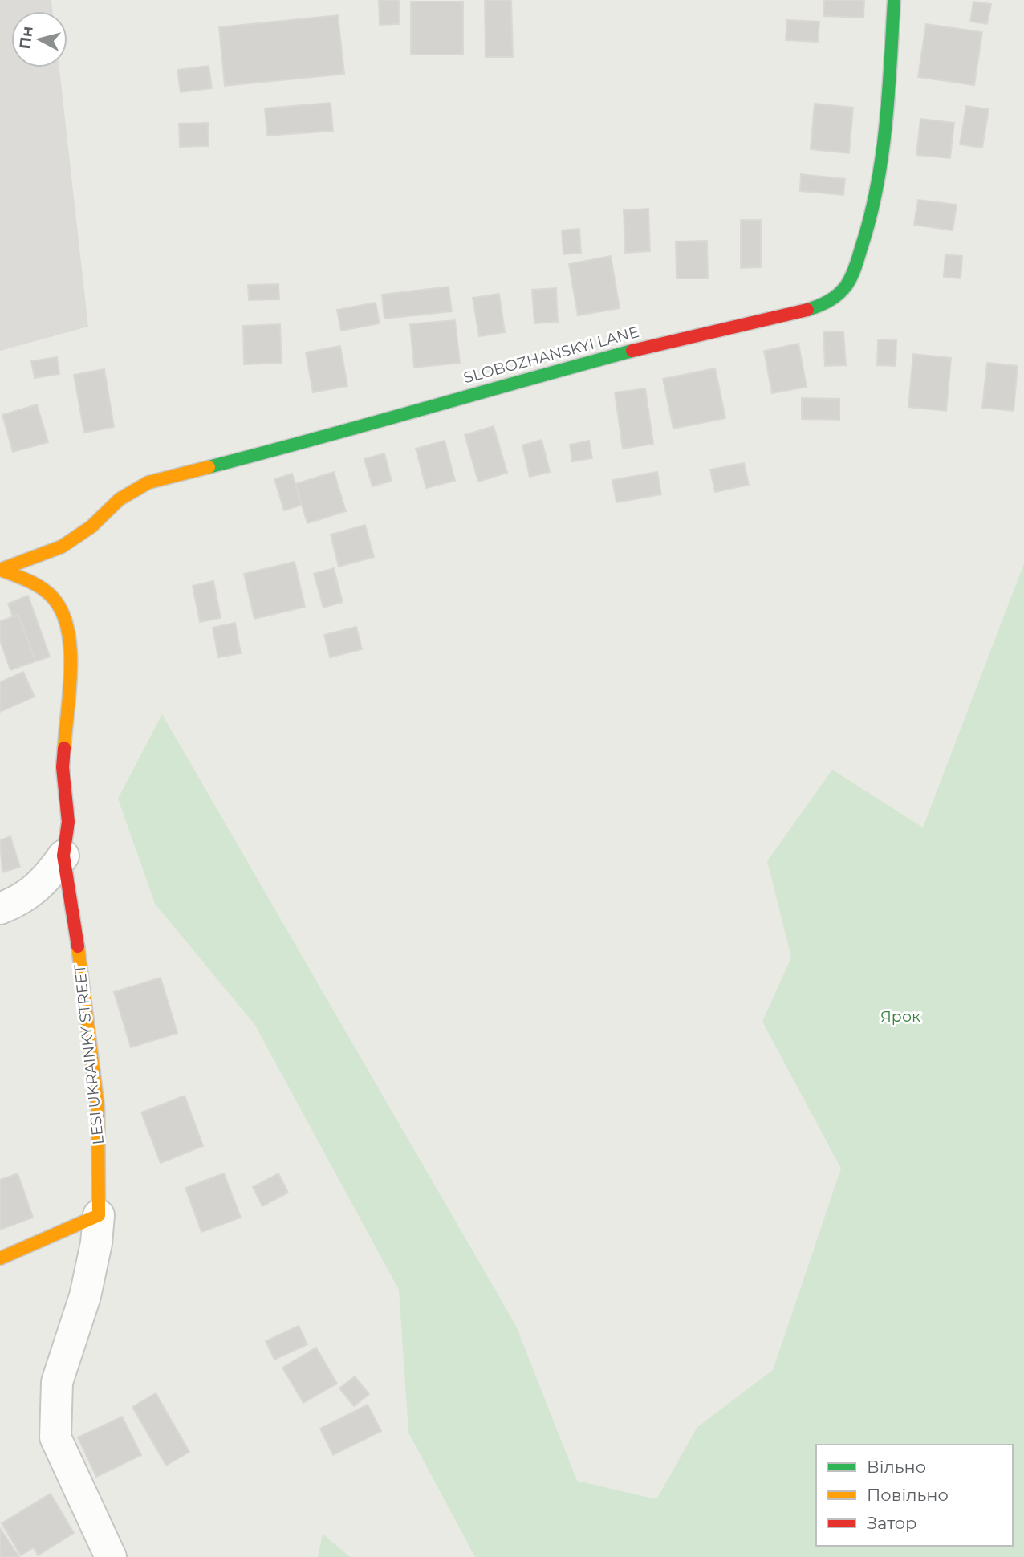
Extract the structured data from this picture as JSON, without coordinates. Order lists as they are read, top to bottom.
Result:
{
  "streets": {
    "street": ["SLOBOZHANSKYI LANE", "LESI UKRAINKY STREET"]
  },
  "crossings": [
    ["SLOBOZHANSKYI LANE", "LESI UKRAINKY STREET"]
  ],
  "parks": ["Ярок"],
  "legend": ["Вільно", "Повільно", "Затор"],
  "north": "left"
}
